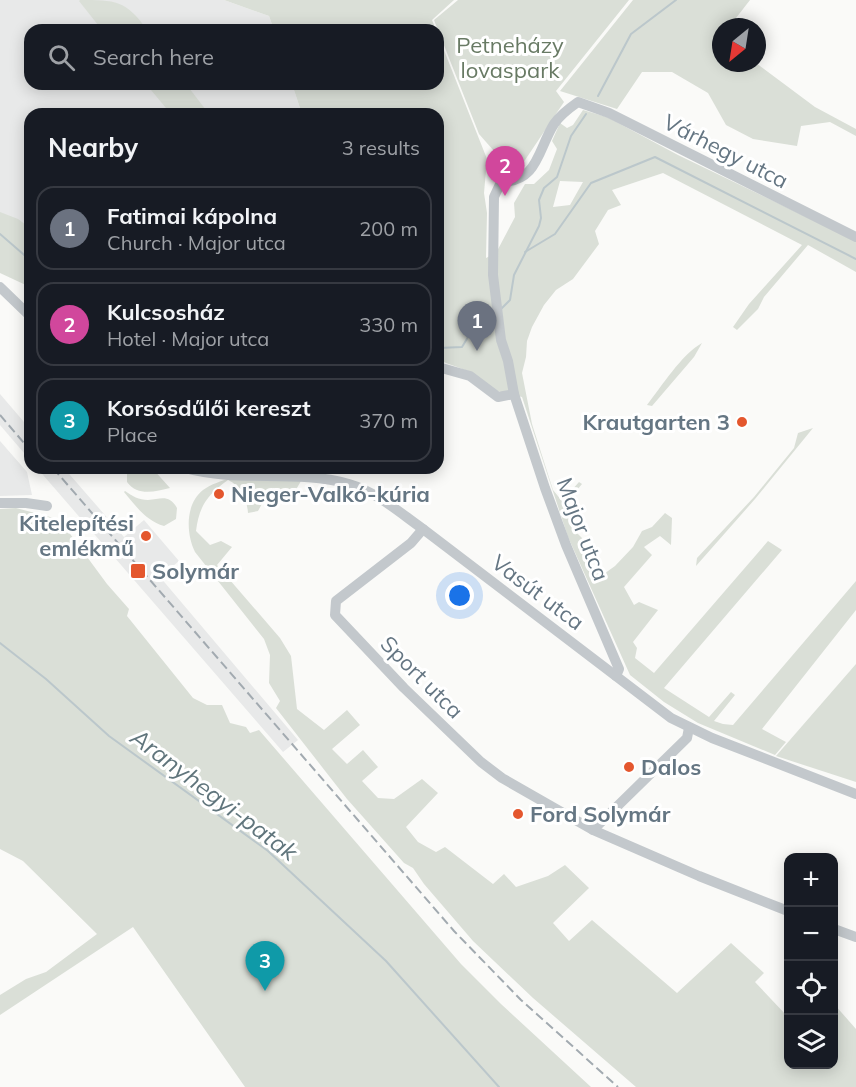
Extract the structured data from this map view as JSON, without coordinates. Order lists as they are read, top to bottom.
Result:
{
  "streets": {
    "street": [
      "Várhegy utca",
      "Major utca",
      "Vasút utca",
      "Sport utca"
    ]
  },
  "crossings": [
    ["Várhegy utca", "Major utca"],
    ["Major utca", "Vasút utca"],
    ["Vasút utca", "Sport utca"]
  ],
  "water": ["Aranyhegyi-patak"],
  "parks": ["Petneházy lovaspark"],
  "places": {
    "other": [
      "Krautgarten 3",
      "Nieger-Valkó-kúria",
      "Kitelepítési emlékmű",
      "Dalos",
      "Ford Solymár"
    ],
    "transit": ["Solymár"]
  },
  "north": "bottom left",
  "page": {
    "search": "Search here",
    "heading": ["Nearby", "3 results"],
    "pins": ["2", "1", "3"],
    "list": [
      {
        "mark": "1",
        "name": "Fatimai kápolna",
        "note": "Church · Major utca",
        "value": "200 m"
      },
      {
        "mark": "2",
        "name": "Kulcsosház",
        "note": "Hotel · Major utca",
        "value": "330 m"
      },
      {
        "mark": "3",
        "name": "Korsósdűlői kereszt",
        "note": "Place",
        "value": "370 m"
      }
    ],
    "map_buttons": ["+", "−"]
  }
}
